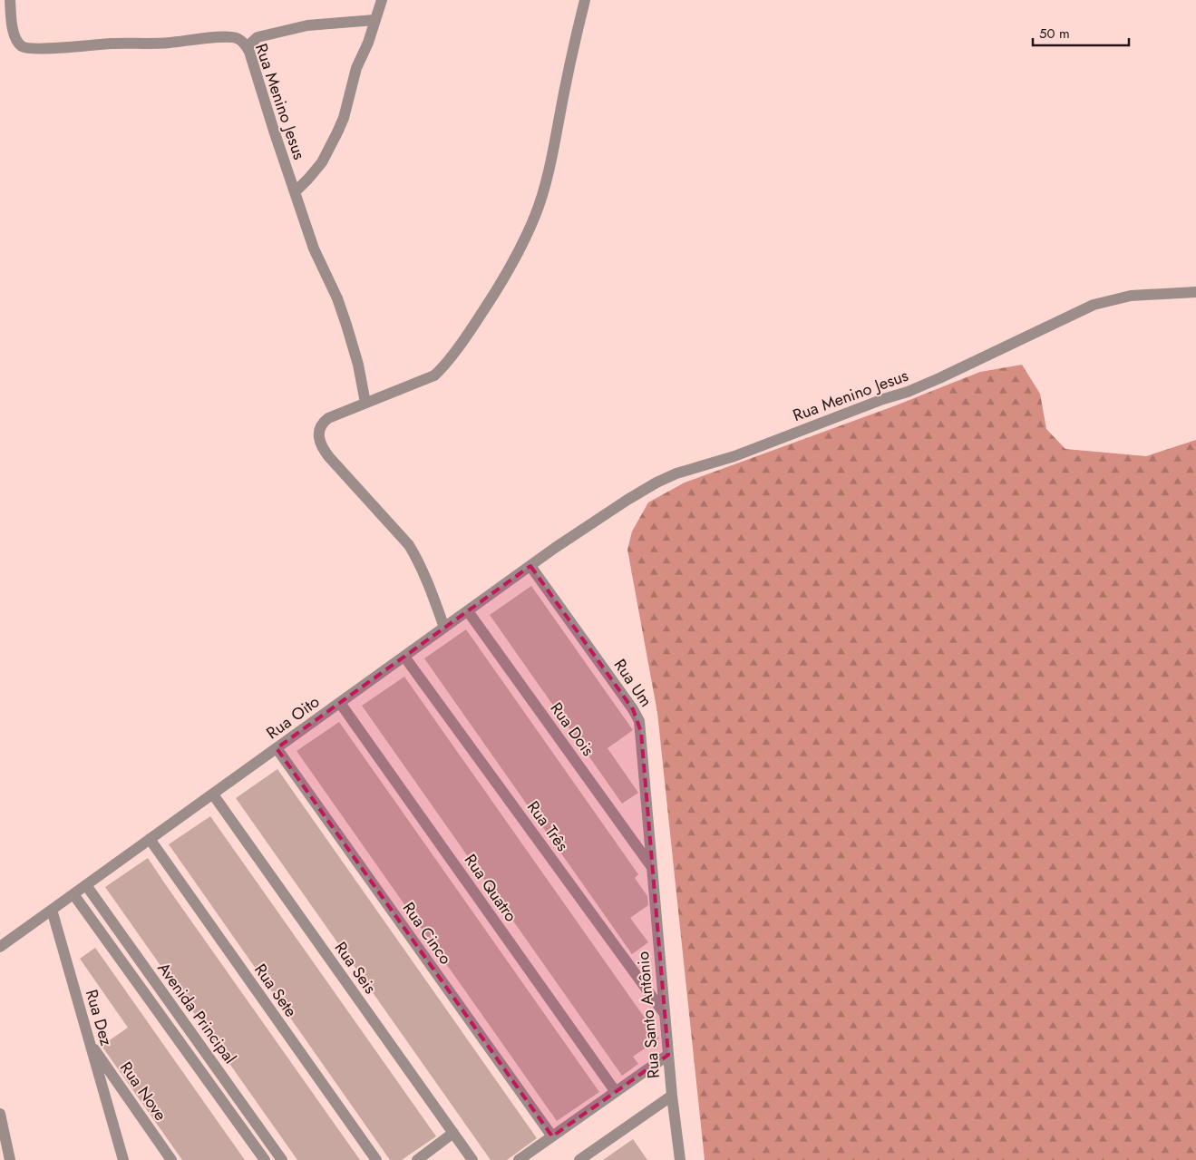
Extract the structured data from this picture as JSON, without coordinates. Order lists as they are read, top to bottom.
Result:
{
  "streets": {
    "street": [
      "Rua Menino Jesus",
      "Rua Um",
      "Rua Oito",
      "Rua Dois",
      "Rua Três",
      "Rua Quatro",
      "Rua Cinco",
      "Rua Seis",
      "Rua Sete",
      "Avenida Principal",
      "Rua Santo Antônio",
      "Rua Dez",
      "Rua Nove"
    ]
  },
  "crossings": [
    ["Rua Menino Jesus", "Rua Um"],
    ["Rua Menino Jesus", "Rua Oito"],
    ["Rua Um", "Rua Oito"],
    ["Rua Um", "Rua Dois"],
    ["Rua Um", "Rua Santo Antônio"],
    ["Rua Oito", "Rua Dois"],
    ["Rua Oito", "Rua Três"],
    ["Rua Oito", "Rua Quatro"],
    ["Rua Oito", "Rua Cinco"],
    ["Rua Oito", "Rua Seis"],
    ["Rua Oito", "Rua Sete"],
    ["Rua Oito", "Avenida Principal"],
    ["Rua Dois", "Rua Santo Antônio"],
    ["Rua Três", "Rua Santo Antônio"],
    ["Rua Dez", "Rua Nove"]
  ],
  "scale_bar": "50 m"
}
